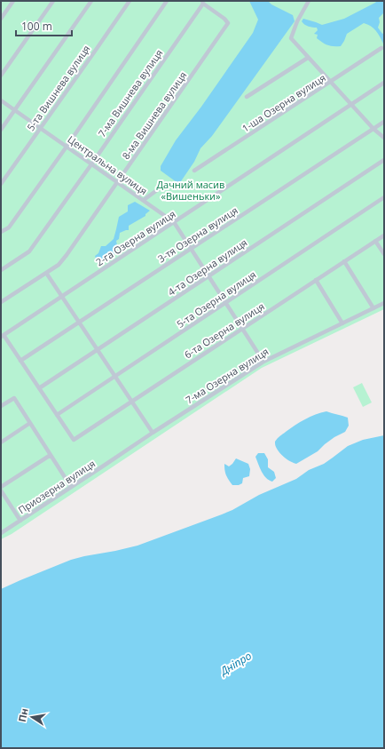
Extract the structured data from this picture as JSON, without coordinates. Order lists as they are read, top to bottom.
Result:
{
  "streets": {
    "street": [
      "5-та Вишнева вулиця",
      "7-ма Вишнева вулиця",
      "1-ша Озерна вулиця",
      "8-ма Вишнева вулиця",
      "Центральна вулиця",
      "3-тя Озерна вулиця",
      "2-га Озерна вулиця",
      "4-та Озерна вулиця",
      "5-та Озерна вулиця",
      "6-та Озерна вулиця",
      "7-ма Озерна вулиця",
      "Приозерна вулиця"
    ]
  },
  "crossings": [
    ["5-та Вишнева вулиця", "Центральна вулиця"],
    ["7-ма Вишнева вулиця", "8-ма Вишнева вулиця"],
    ["7-ма Вишнева вулиця", "Центральна вулиця"],
    ["8-ма Вишнева вулиця", "Центральна вулиця"],
    ["Центральна вулиця", "3-тя Озерна вулиця"],
    ["Центральна вулиця", "2-га Озерна вулиця"],
    ["Центральна вулиця", "4-та Озерна вулиця"],
    ["Центральна вулиця", "5-та Озерна вулиця"],
    ["Центральна вулиця", "6-та Озерна вулиця"],
    ["Центральна вулиця", "7-ма Озерна вулиця"],
    ["5-та Озерна вулиця", "6-та Озерна вулиця"],
    ["7-ма Озерна вулиця", "Приозерна вулиця"]
  ],
  "water": ["Дніпро"],
  "parks": ["Дачний масив «Вишеньки»"],
  "scale_bar": "100 m",
  "north": "left"
}
